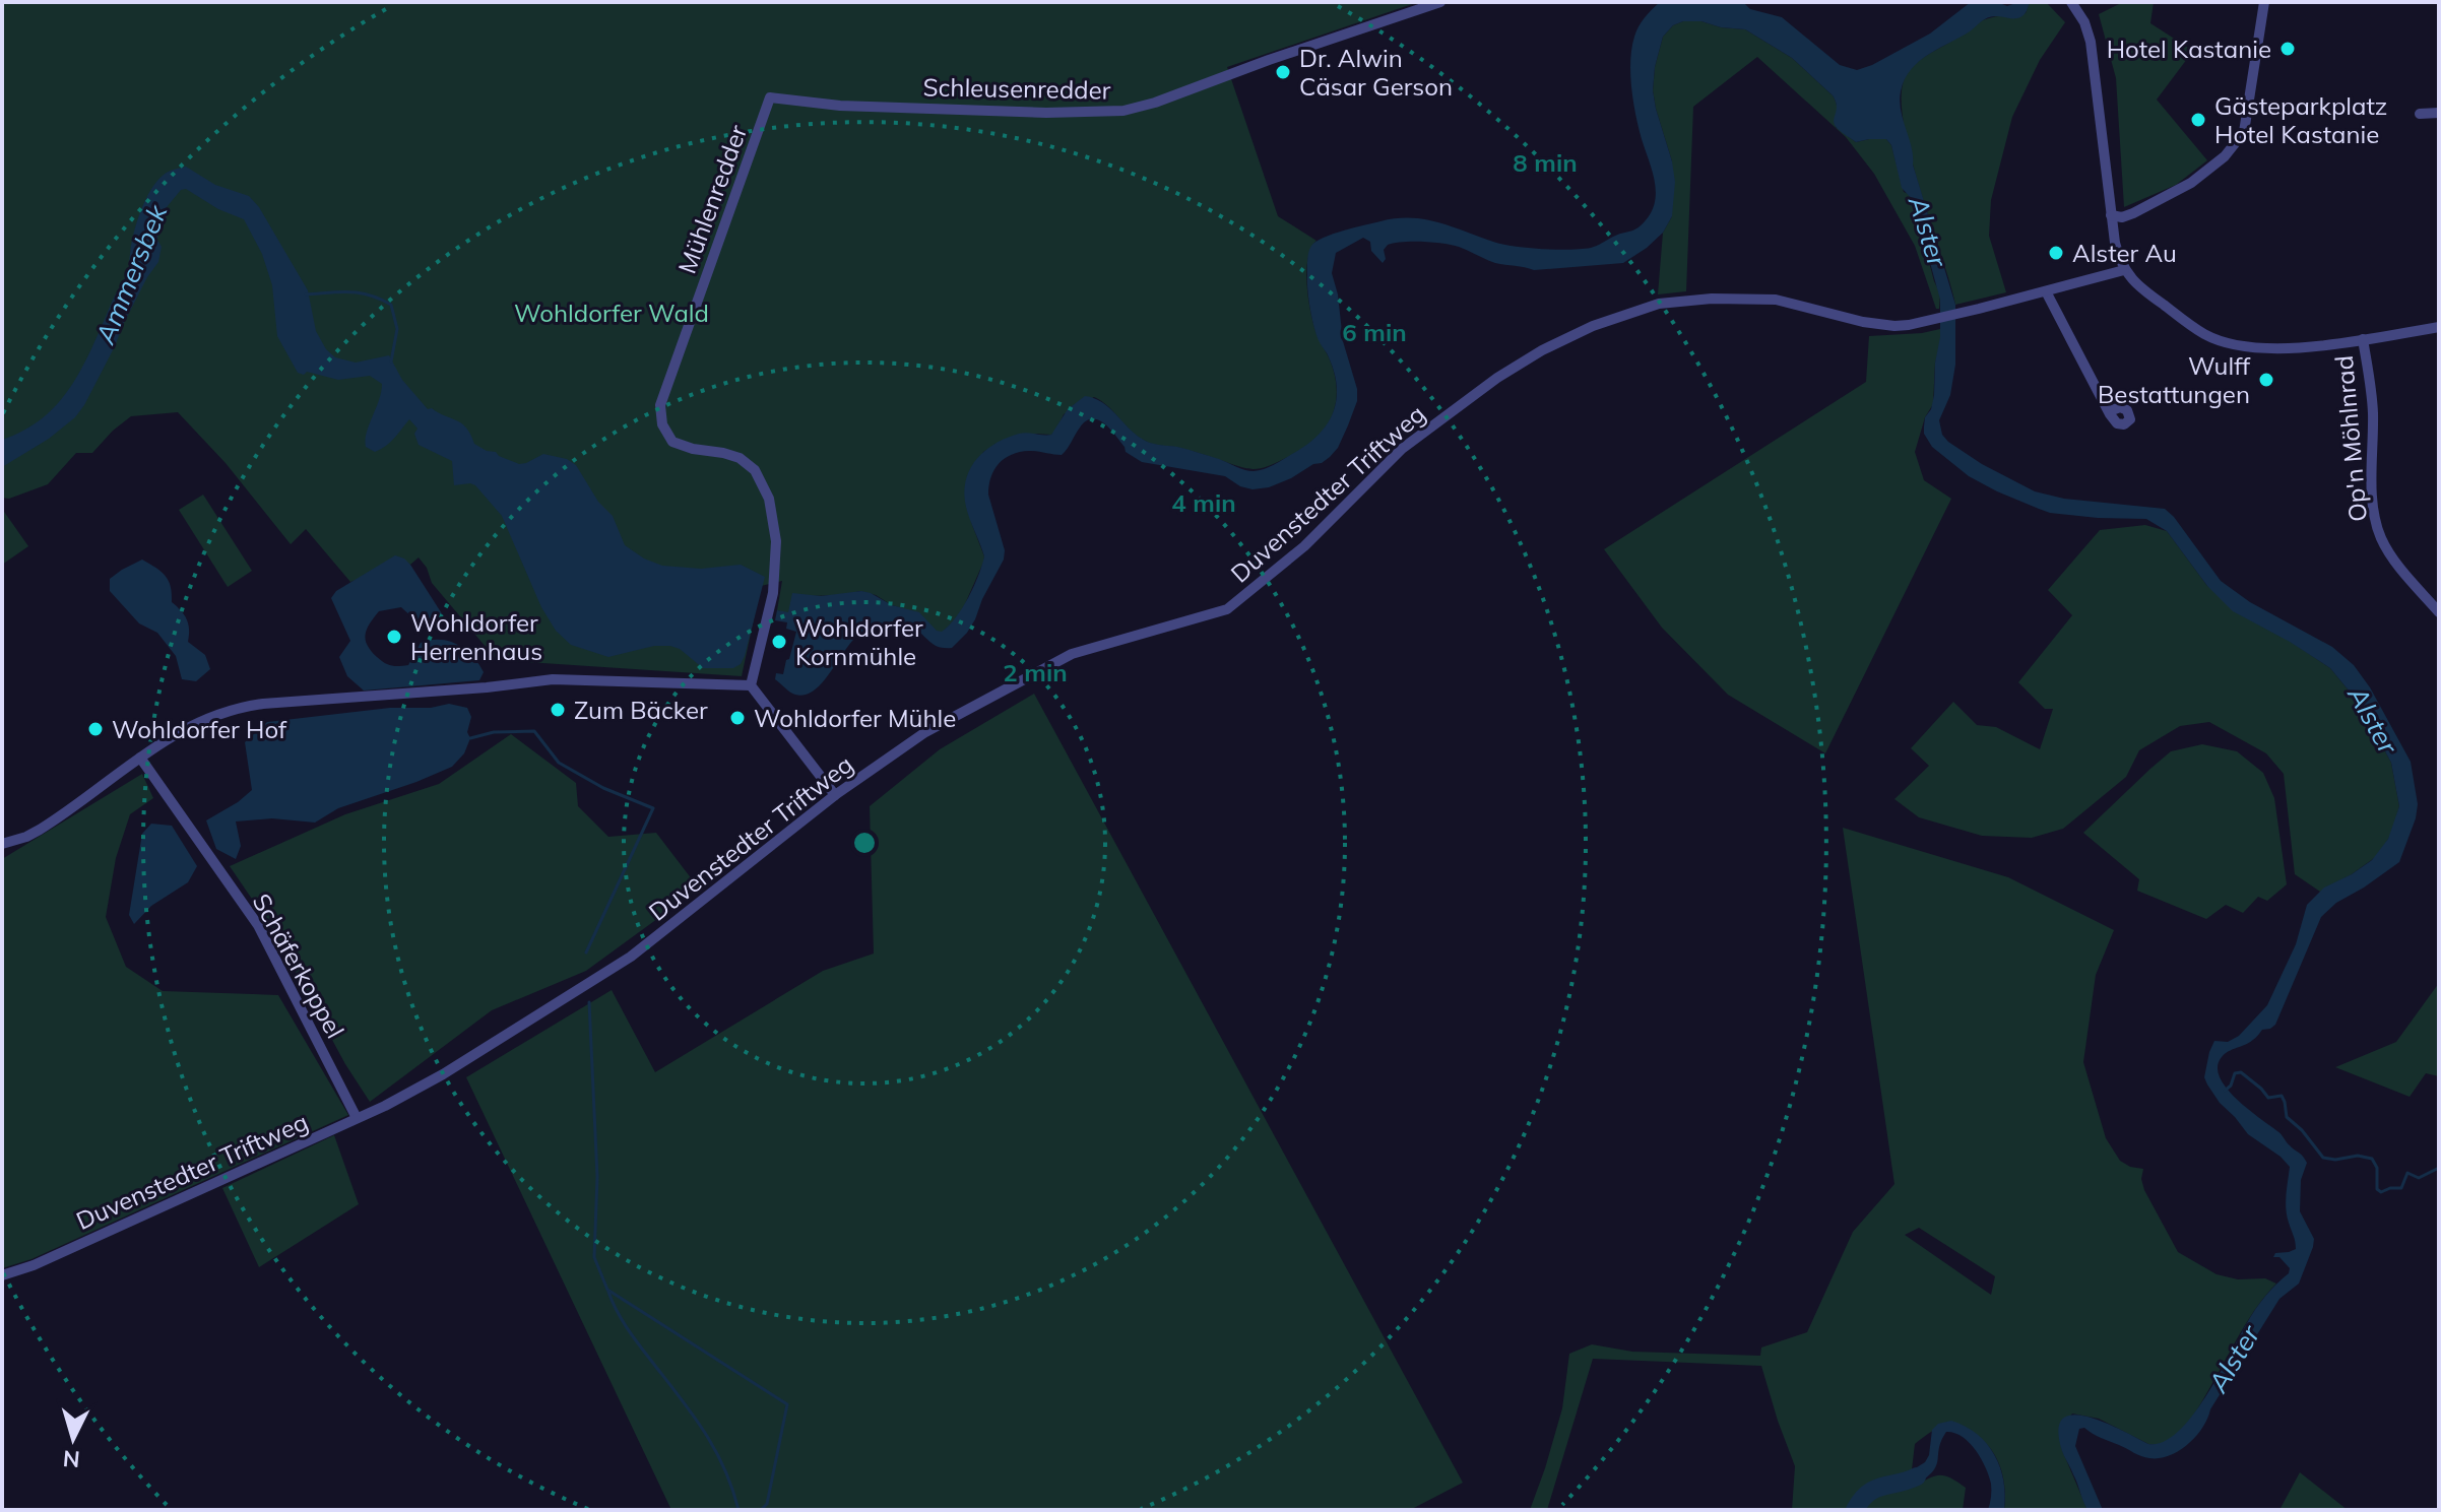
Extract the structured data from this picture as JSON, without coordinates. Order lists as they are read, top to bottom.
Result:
{
  "streets": {
    "street": [
      "Schleusenredder",
      "Mühlenredder",
      "Op'n Möhlnrad",
      "Duvenstedter Triftweg",
      "Schäferkoppel"
    ]
  },
  "crossings": [
    ["Schleusenredder", "Mühlenredder"],
    ["Duvenstedter Triftweg", "Schäferkoppel"]
  ],
  "water": ["Alster", "Ammersbek"],
  "parks": ["Wohldorfer Wald"],
  "places": [
    "Hotel Kastanie",
    "Dr. Alwin Cäsar Gerson",
    "Gästeparkplatz Hotel Kastanie",
    "Alster Au",
    "Wulff Bestattungen",
    "Wohldorfer Herrenhaus",
    "Wohldorfer Kornmühle",
    "Zum Bäcker",
    "Wohldorfer Mühle",
    "Wohldorfer Hof"
  ],
  "north": "bottom",
  "rings": [
    "8 min",
    "6 min",
    "4 min",
    "2 min"
  ]
}
